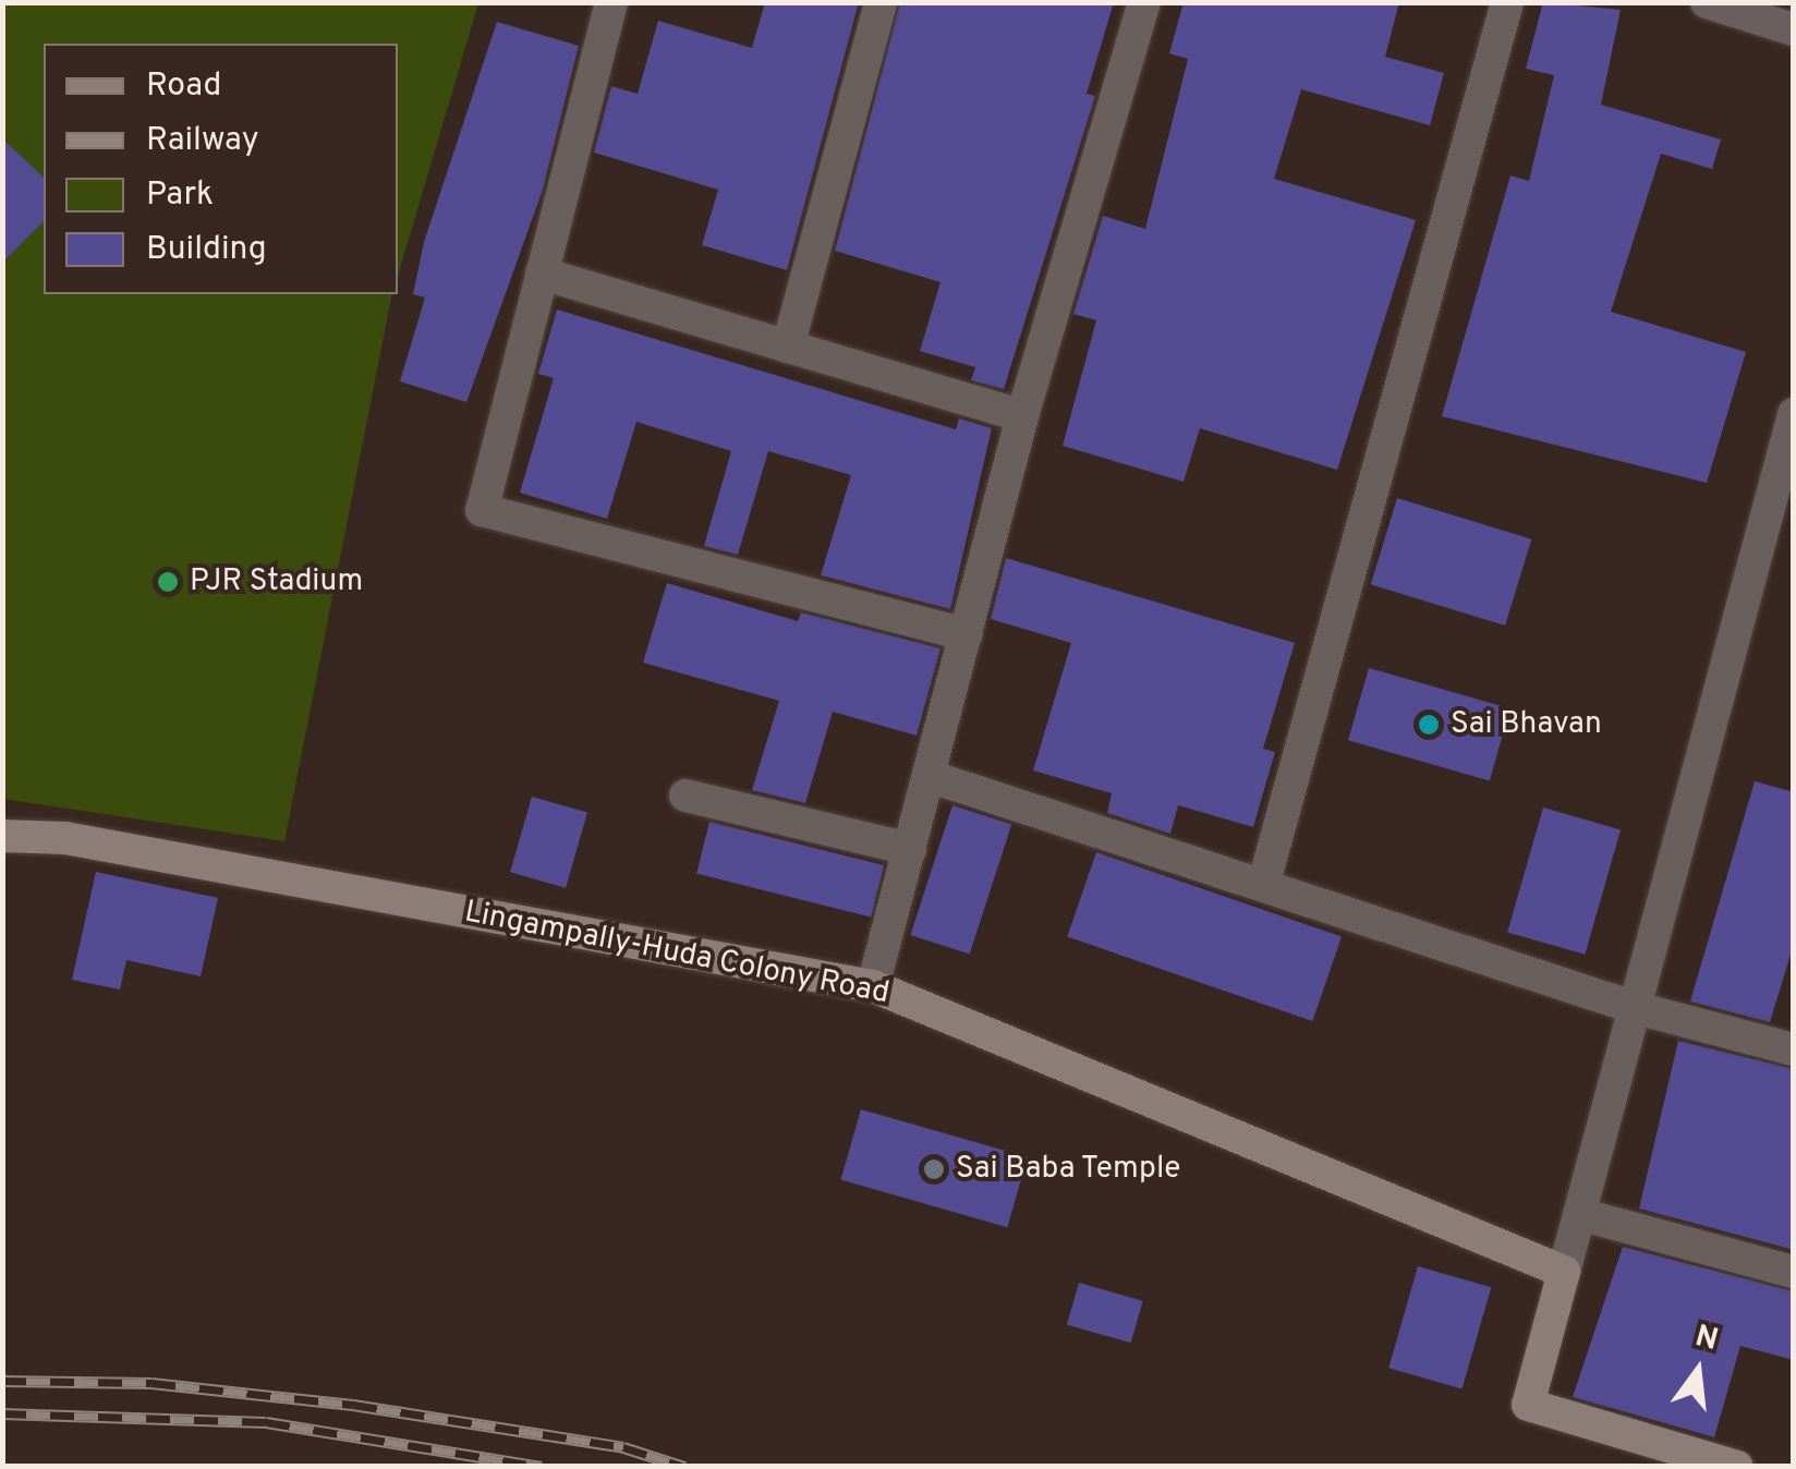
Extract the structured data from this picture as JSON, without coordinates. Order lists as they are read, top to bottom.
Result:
{
  "streets": {
    "street": ["Lingampally-Huda Colony Road"]
  },
  "places": ["PJR Stadium", "Sai Bhavan", "Sai Baba Temple"],
  "legend": [
    "Road",
    "Railway",
    "Park",
    "Building"
  ],
  "north": "top"
}
